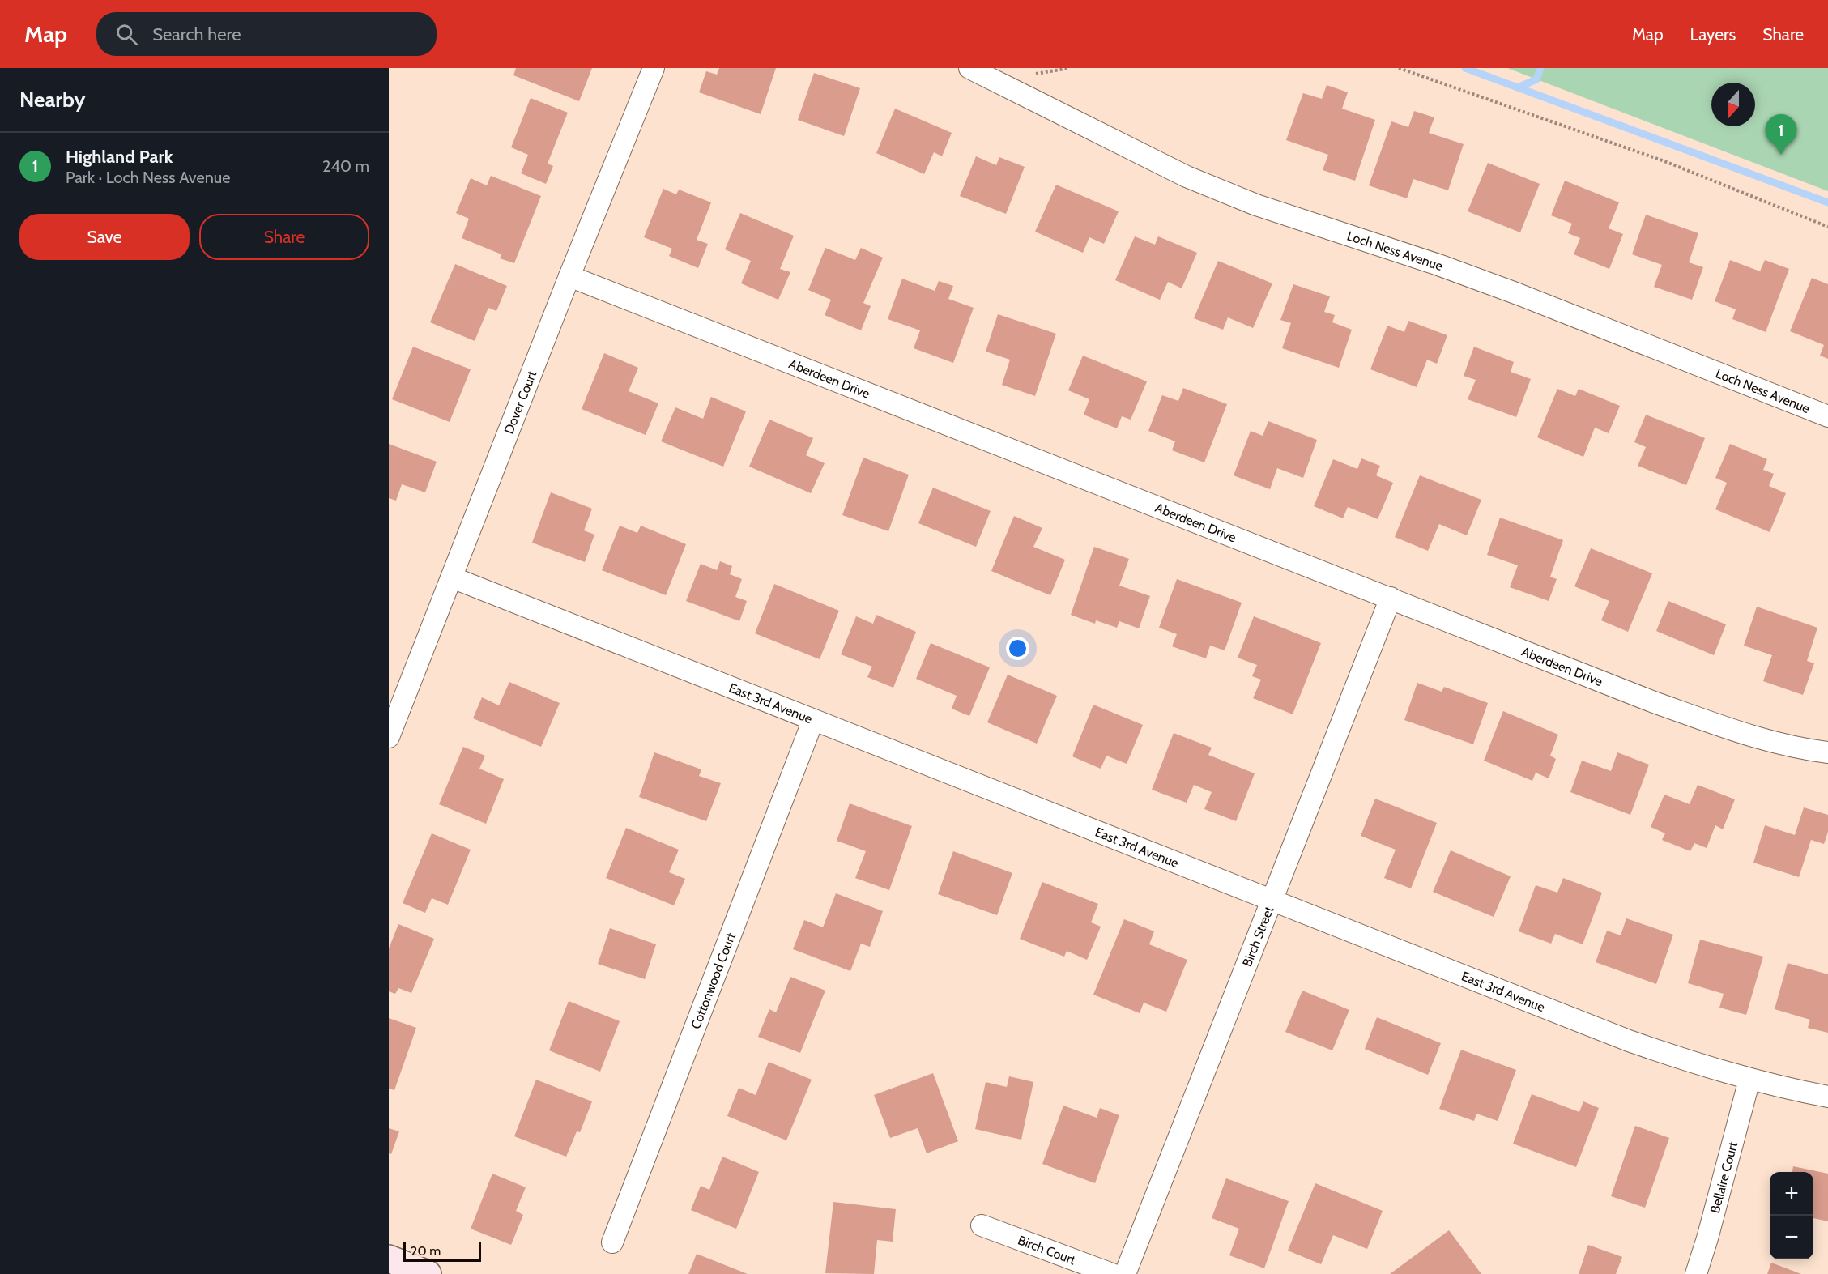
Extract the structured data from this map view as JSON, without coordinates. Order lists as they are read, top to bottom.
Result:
{
  "streets": {
    "street": [
      "Loch Ness Avenue",
      "Aberdeen Drive",
      "Dover Court",
      "East 3rd Avenue",
      "Birch Street",
      "Cottonwood Court",
      "Bellaire Court",
      "Birch Court"
    ]
  },
  "crossings": [
    ["Aberdeen Drive", "Dover Court"],
    ["Aberdeen Drive", "Birch Street"],
    ["Dover Court", "East 3rd Avenue"],
    ["East 3rd Avenue", "Birch Street"],
    ["East 3rd Avenue", "Cottonwood Court"],
    ["East 3rd Avenue", "Bellaire Court"]
  ],
  "scale_bar": "20 m",
  "north": "bottom",
  "page": {
    "header": "Map",
    "search": "Search here",
    "nav": ["Map", "Layers", "Share"],
    "heading": "Nearby",
    "pins": "1",
    "list": [
      {
        "mark": "1",
        "name": "Highland Park",
        "note": "Park · Loch Ness Avenue",
        "value": "240 m"
      }
    ],
    "buttons": ["Save", "Share"],
    "map_buttons": ["+", "−"],
    "scale": "20 m"
  }
}
